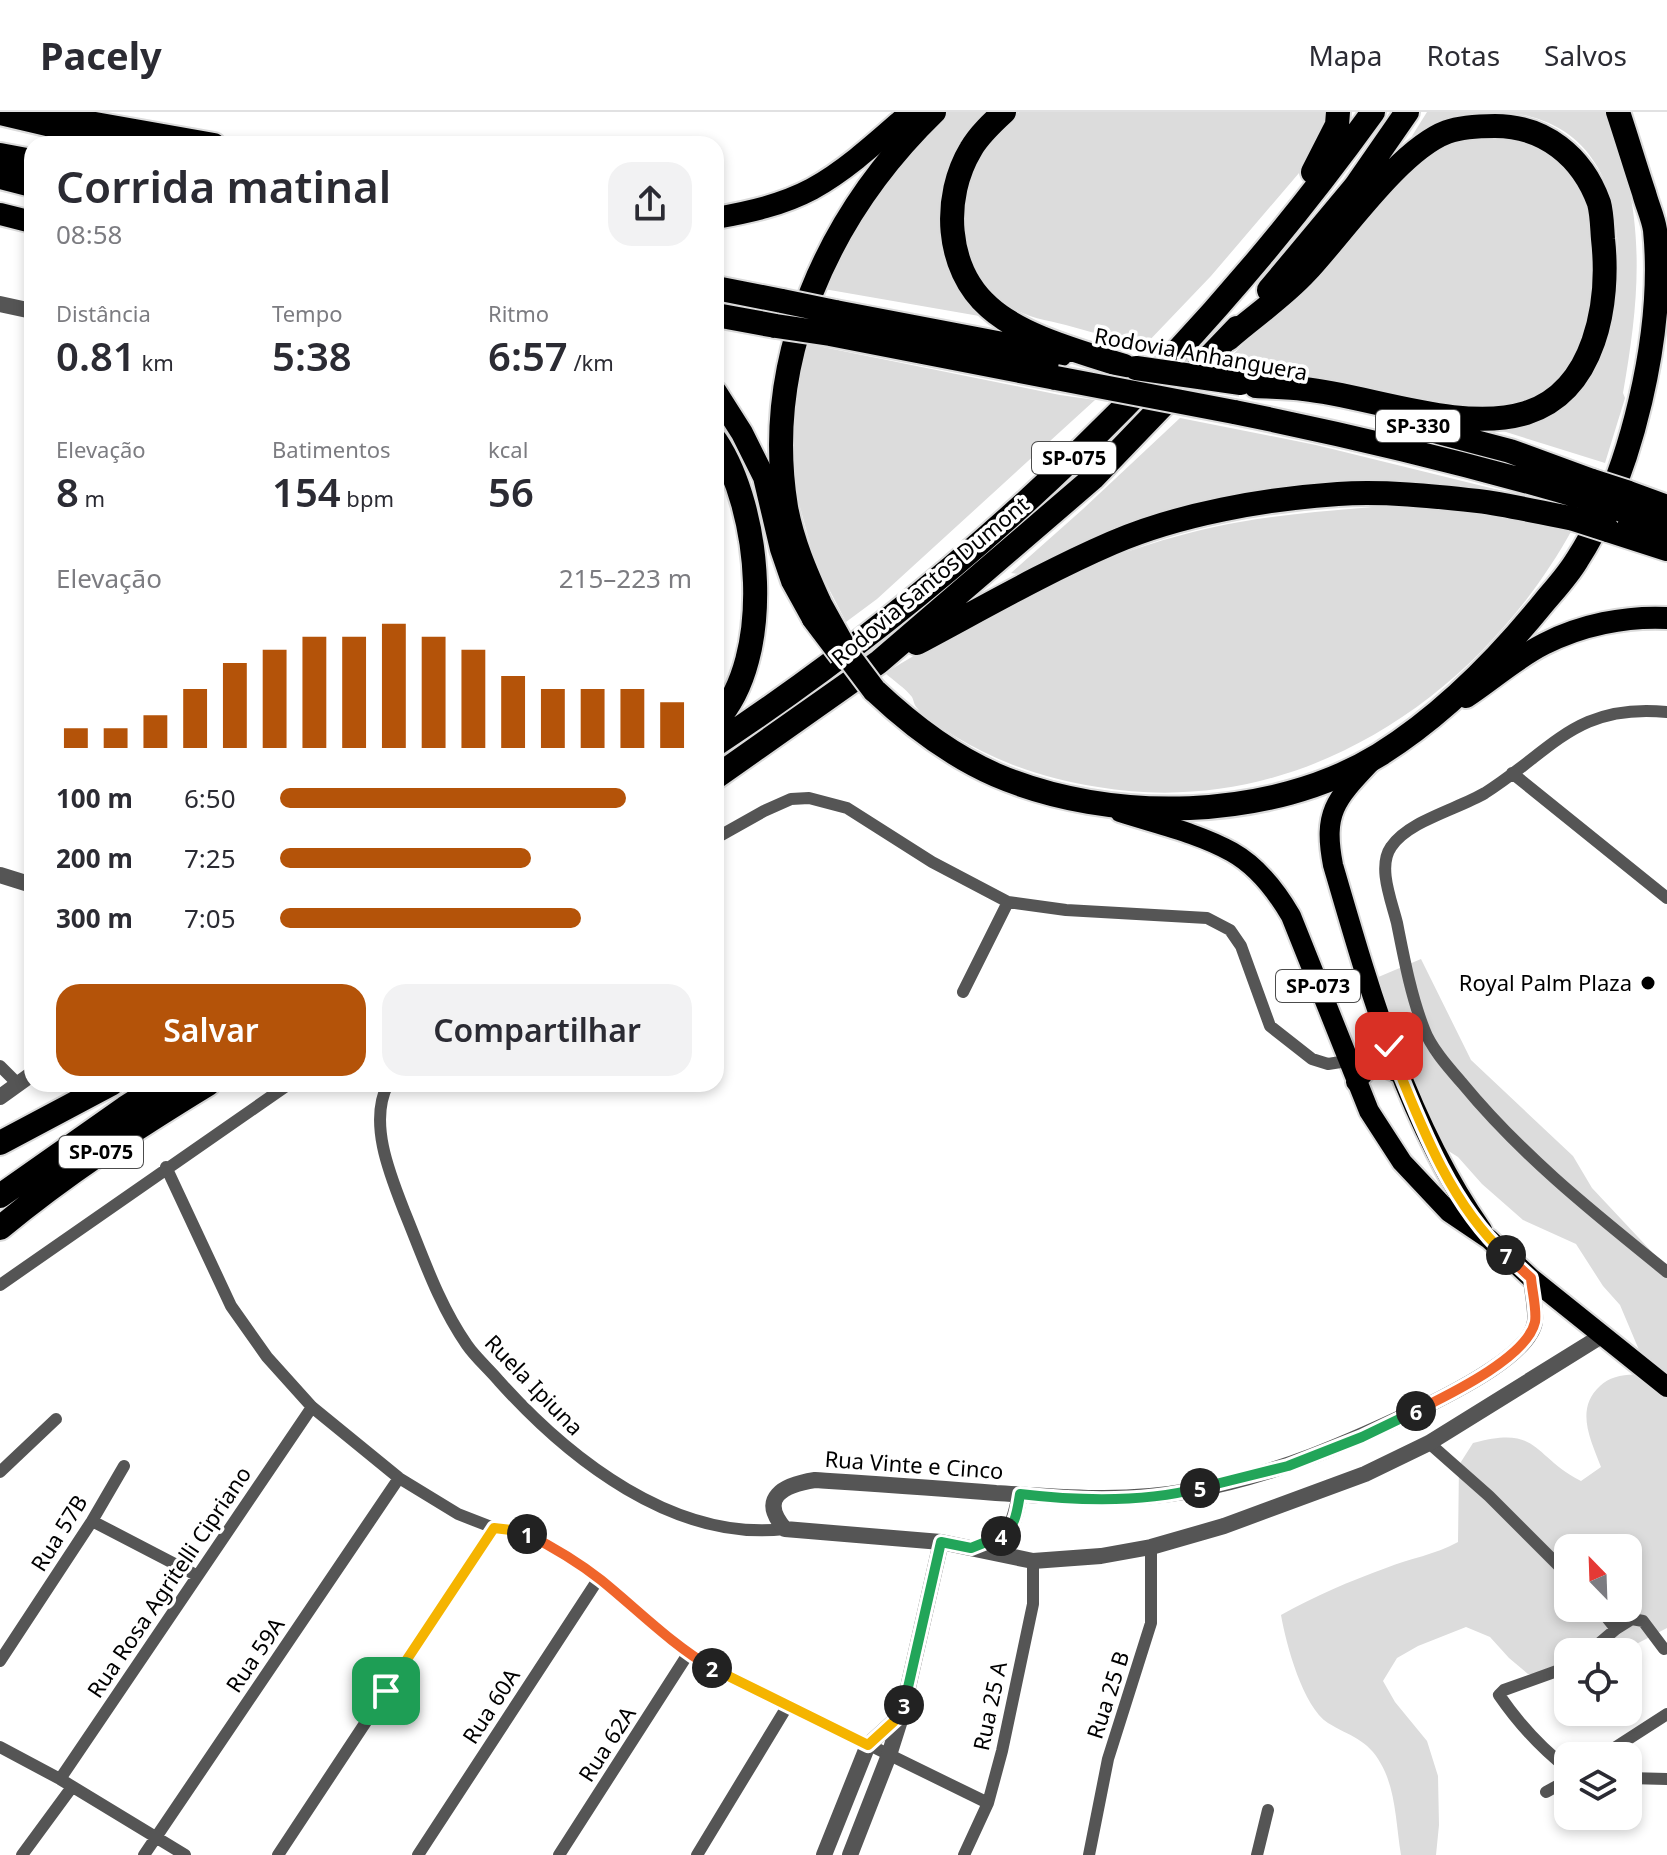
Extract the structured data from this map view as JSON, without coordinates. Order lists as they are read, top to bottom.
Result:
{
  "streets": {
    "highway": [
      "Rodovia Anhanguera",
      "SP-330",
      "SP-075",
      "Rodovia Santos Dumont"
    ],
    "main road": ["SP-073"],
    "street": [
      "Ruela Ipiuna",
      "Rua Vinte e Cinco",
      "Rua 57B",
      "Rua Rosa Agritelli Cipriano",
      "Rua 59A",
      "Rua 25 B",
      "Rua 60A",
      "Rua 25 A",
      "Rua 62A"
    ]
  },
  "crossings": [
    ["SP-073", "Rua Vinte e Cinco"],
    ["Ruela Ipiuna", "Rua Vinte e Cinco"]
  ],
  "places": ["Royal Palm Plaza"],
  "north": "top left",
  "page": {
    "header": "Pacely",
    "nav": ["Mapa", "Rotas", "Salvos"],
    "heading": ["Corrida matinal", "08:58"],
    "stats": [
      ["Distância", "0.81 km"],
      ["Tempo", "5:38"],
      ["Ritmo", "6:57 /km"],
      ["Elevação", "8 m"],
      ["Batimentos", "154 bpm"],
      ["kcal", "56"]
    ],
    "chart": ["Elevação", "215–223 m"],
    "list": [
      {
        "name": "100 m",
        "note": "6:50"
      },
      {
        "name": "200 m",
        "note": "7:25"
      },
      {
        "name": "300 m",
        "note": "7:05"
      }
    ],
    "buttons": ["Salvar", "Compartilhar"],
    "pins": [
      "7",
      "6",
      "5",
      "1",
      "4",
      "2",
      "3"
    ]
  }
}
